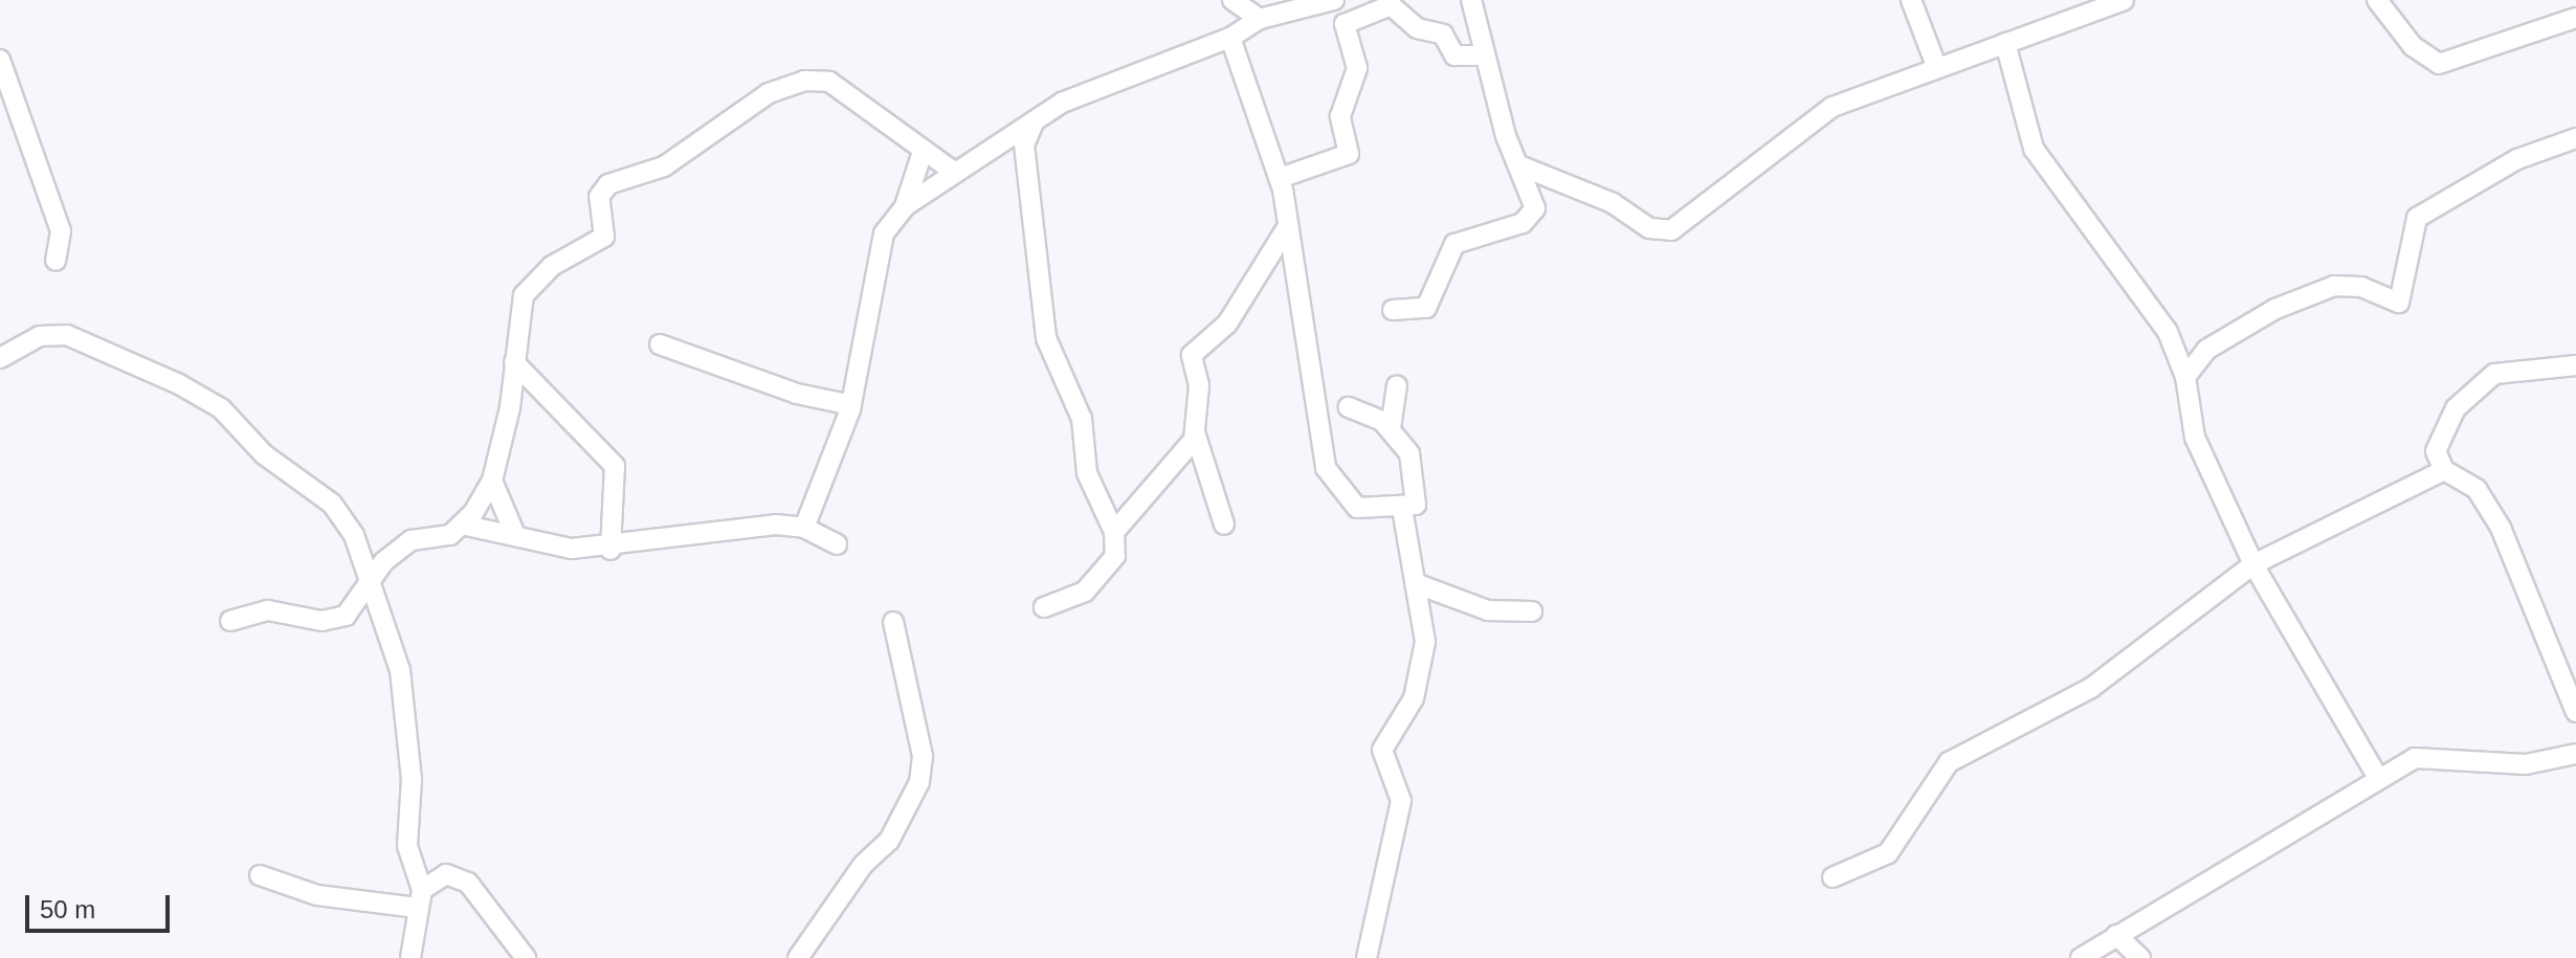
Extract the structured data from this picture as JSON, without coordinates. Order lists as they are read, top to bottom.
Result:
{
  "scale_bar": "50 m"
}
